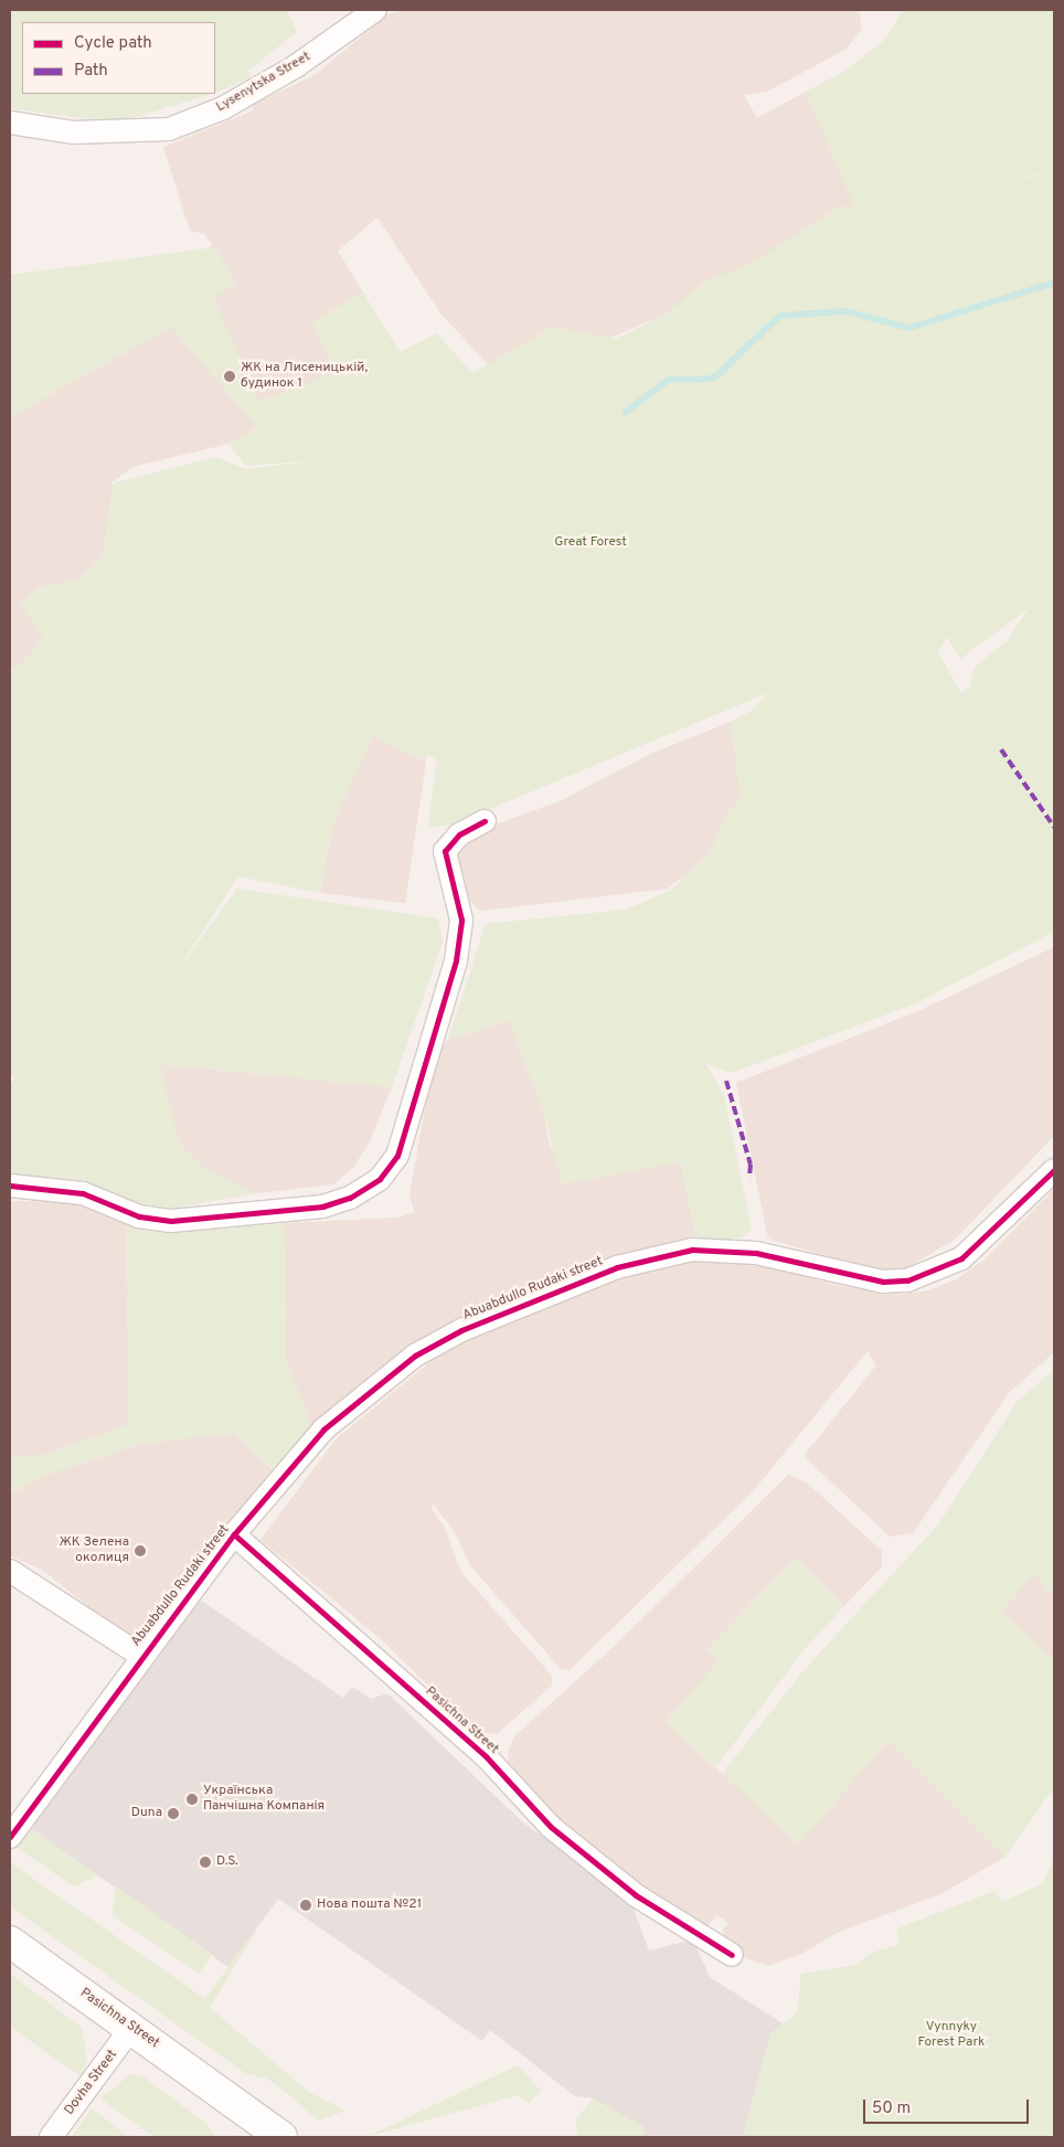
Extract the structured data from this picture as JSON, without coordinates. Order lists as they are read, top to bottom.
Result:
{
  "streets": {
    "main road": ["Pasichna Street"],
    "street": ["Lysenytska Street", "Abuabdullo Rudaki street", "Dovha Street"]
  },
  "crossings": [
    ["Abuabdullo Rudaki street", "Pasichna Street"],
    ["Pasichna Street", "Dovha Street"]
  ],
  "parks": ["Great Forest", "Vynnyky Forest Park"],
  "places": [
    "ЖК на Лисеницькій, будинок 1",
    "ЖК Зелена околиця",
    "Українська Панчішна Компанія",
    "Duna",
    "D.S.",
    "Нова пошта №21"
  ],
  "legend": ["Cycle path", "Path"],
  "scale_bar": "50 m"
}
